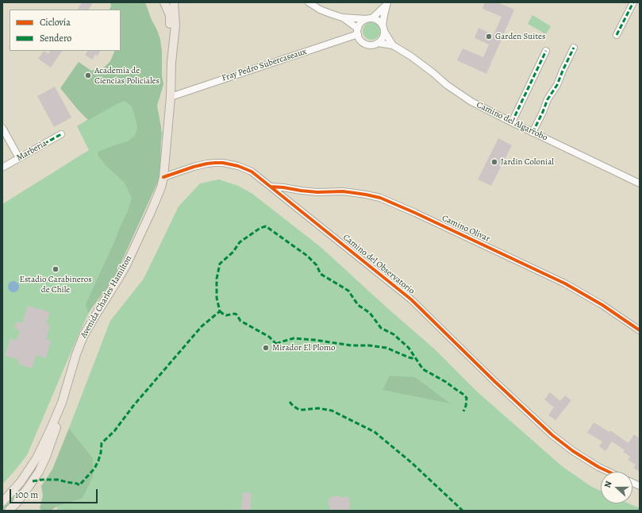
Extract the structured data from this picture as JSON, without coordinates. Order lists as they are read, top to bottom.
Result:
{
  "streets": {
    "main road": ["Avenida Charles Hamilton"],
    "street": [
      "Fray Pedro Subercaseaux",
      "Camino del Algarrobo",
      "Marberia",
      "Camino Olivar",
      "Camino del Observatorio"
    ]
  },
  "crossings": [
    ["Fray Pedro Subercaseaux", "Camino del Algarrobo"],
    ["Fray Pedro Subercaseaux", "Avenida Charles Hamilton"],
    ["Camino Olivar", "Camino del Observatorio"],
    ["Camino del Observatorio", "Avenida Charles Hamilton"]
  ],
  "places": [
    "Garden Suites",
    "Academia de Ciencias Policiales",
    "Jardin Colonial",
    "Estadio Carabineros de Chile",
    "Mirador El Plomo"
  ],
  "legend": ["Ciclovía", "Sendero"],
  "scale_bar": "100 m",
  "north": "left"
}
